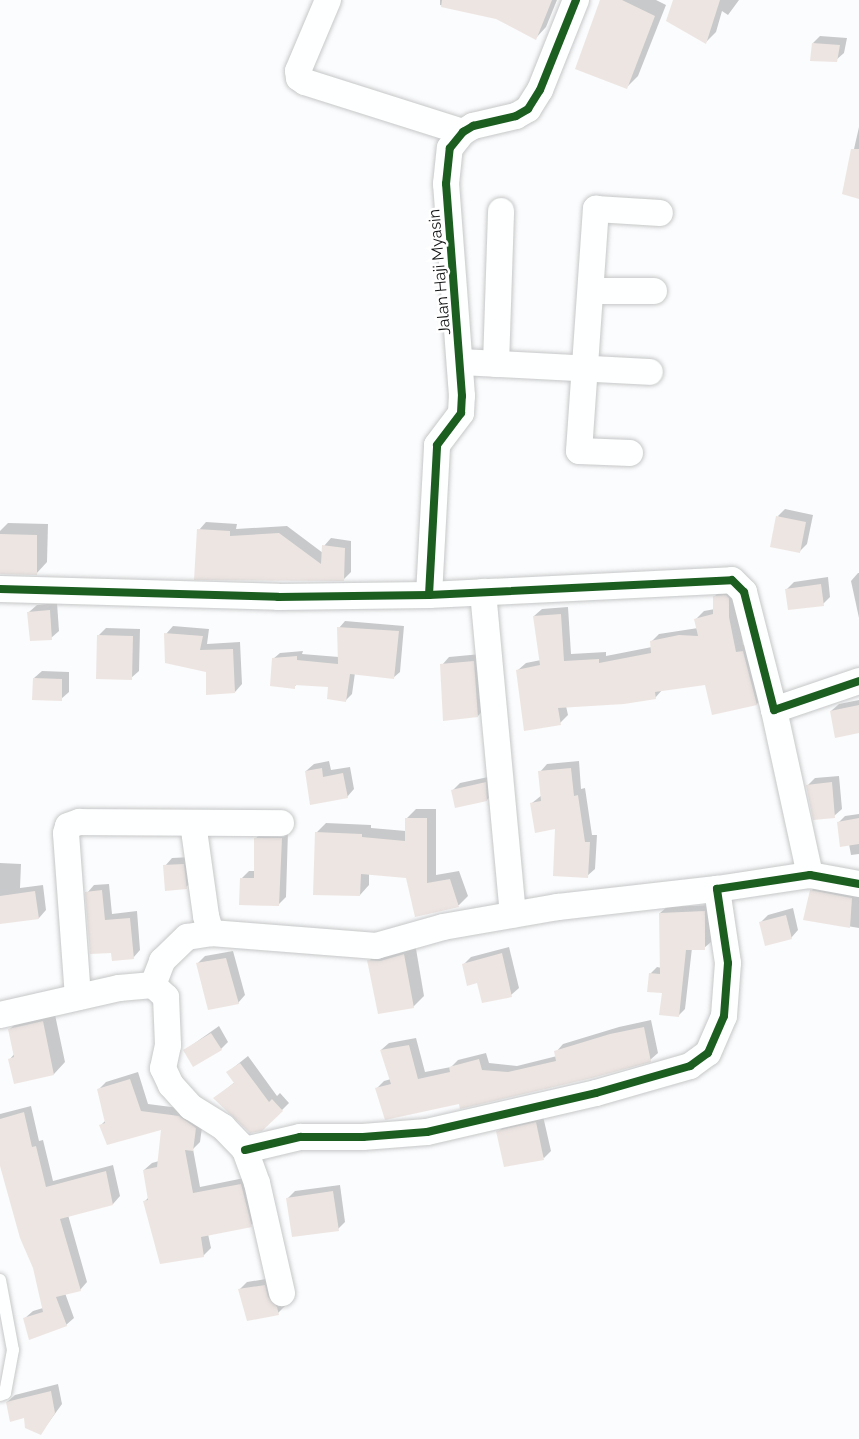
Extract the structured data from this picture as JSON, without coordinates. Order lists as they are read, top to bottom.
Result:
{
  "streets": {
    "street": ["Jalan Haji Myasin"]
  }
}
